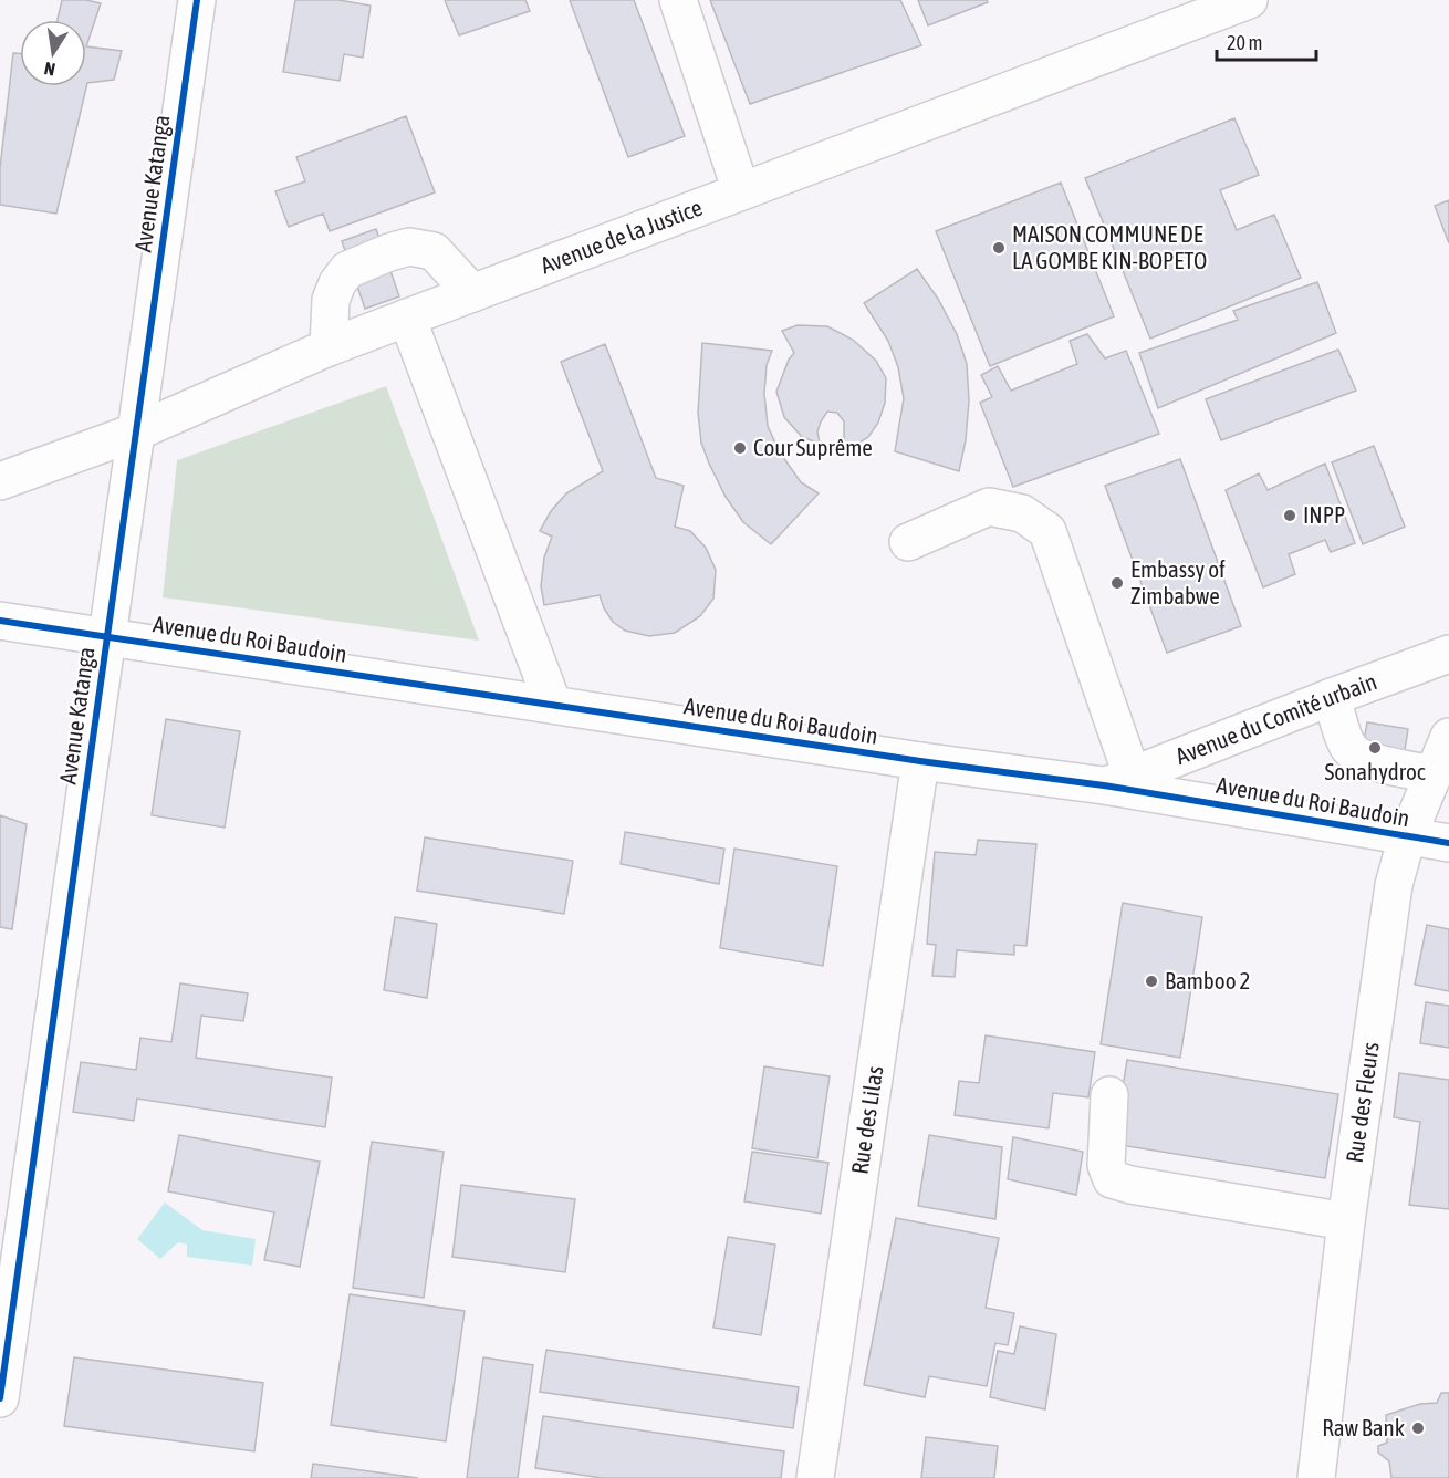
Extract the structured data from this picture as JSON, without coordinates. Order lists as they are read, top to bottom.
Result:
{
  "streets": {
    "street": [
      "Avenue Katanga",
      "Avenue de la Justice",
      "Avenue du Roi Baudoin",
      "Avenue du Comité urbain",
      "Rue des Fleurs",
      "Rue des Lilas"
    ]
  },
  "crossings": [
    ["Avenue Katanga", "Avenue de la Justice"],
    ["Avenue Katanga", "Avenue du Roi Baudoin"],
    ["Avenue du Roi Baudoin", "Avenue du Comité urbain"],
    ["Avenue du Roi Baudoin", "Rue des Fleurs"],
    ["Avenue du Roi Baudoin", "Rue des Lilas"]
  ],
  "places": [
    "MAISON COMMUNE DE LA GOMBE KIN-BOPETO",
    "Cour Suprême",
    "INPP",
    "Embassy of Zimbabwe",
    "Sonahydroc",
    "Bamboo 2",
    "Raw Bank"
  ],
  "scale_bar": "20 m",
  "north": "bottom"
}
